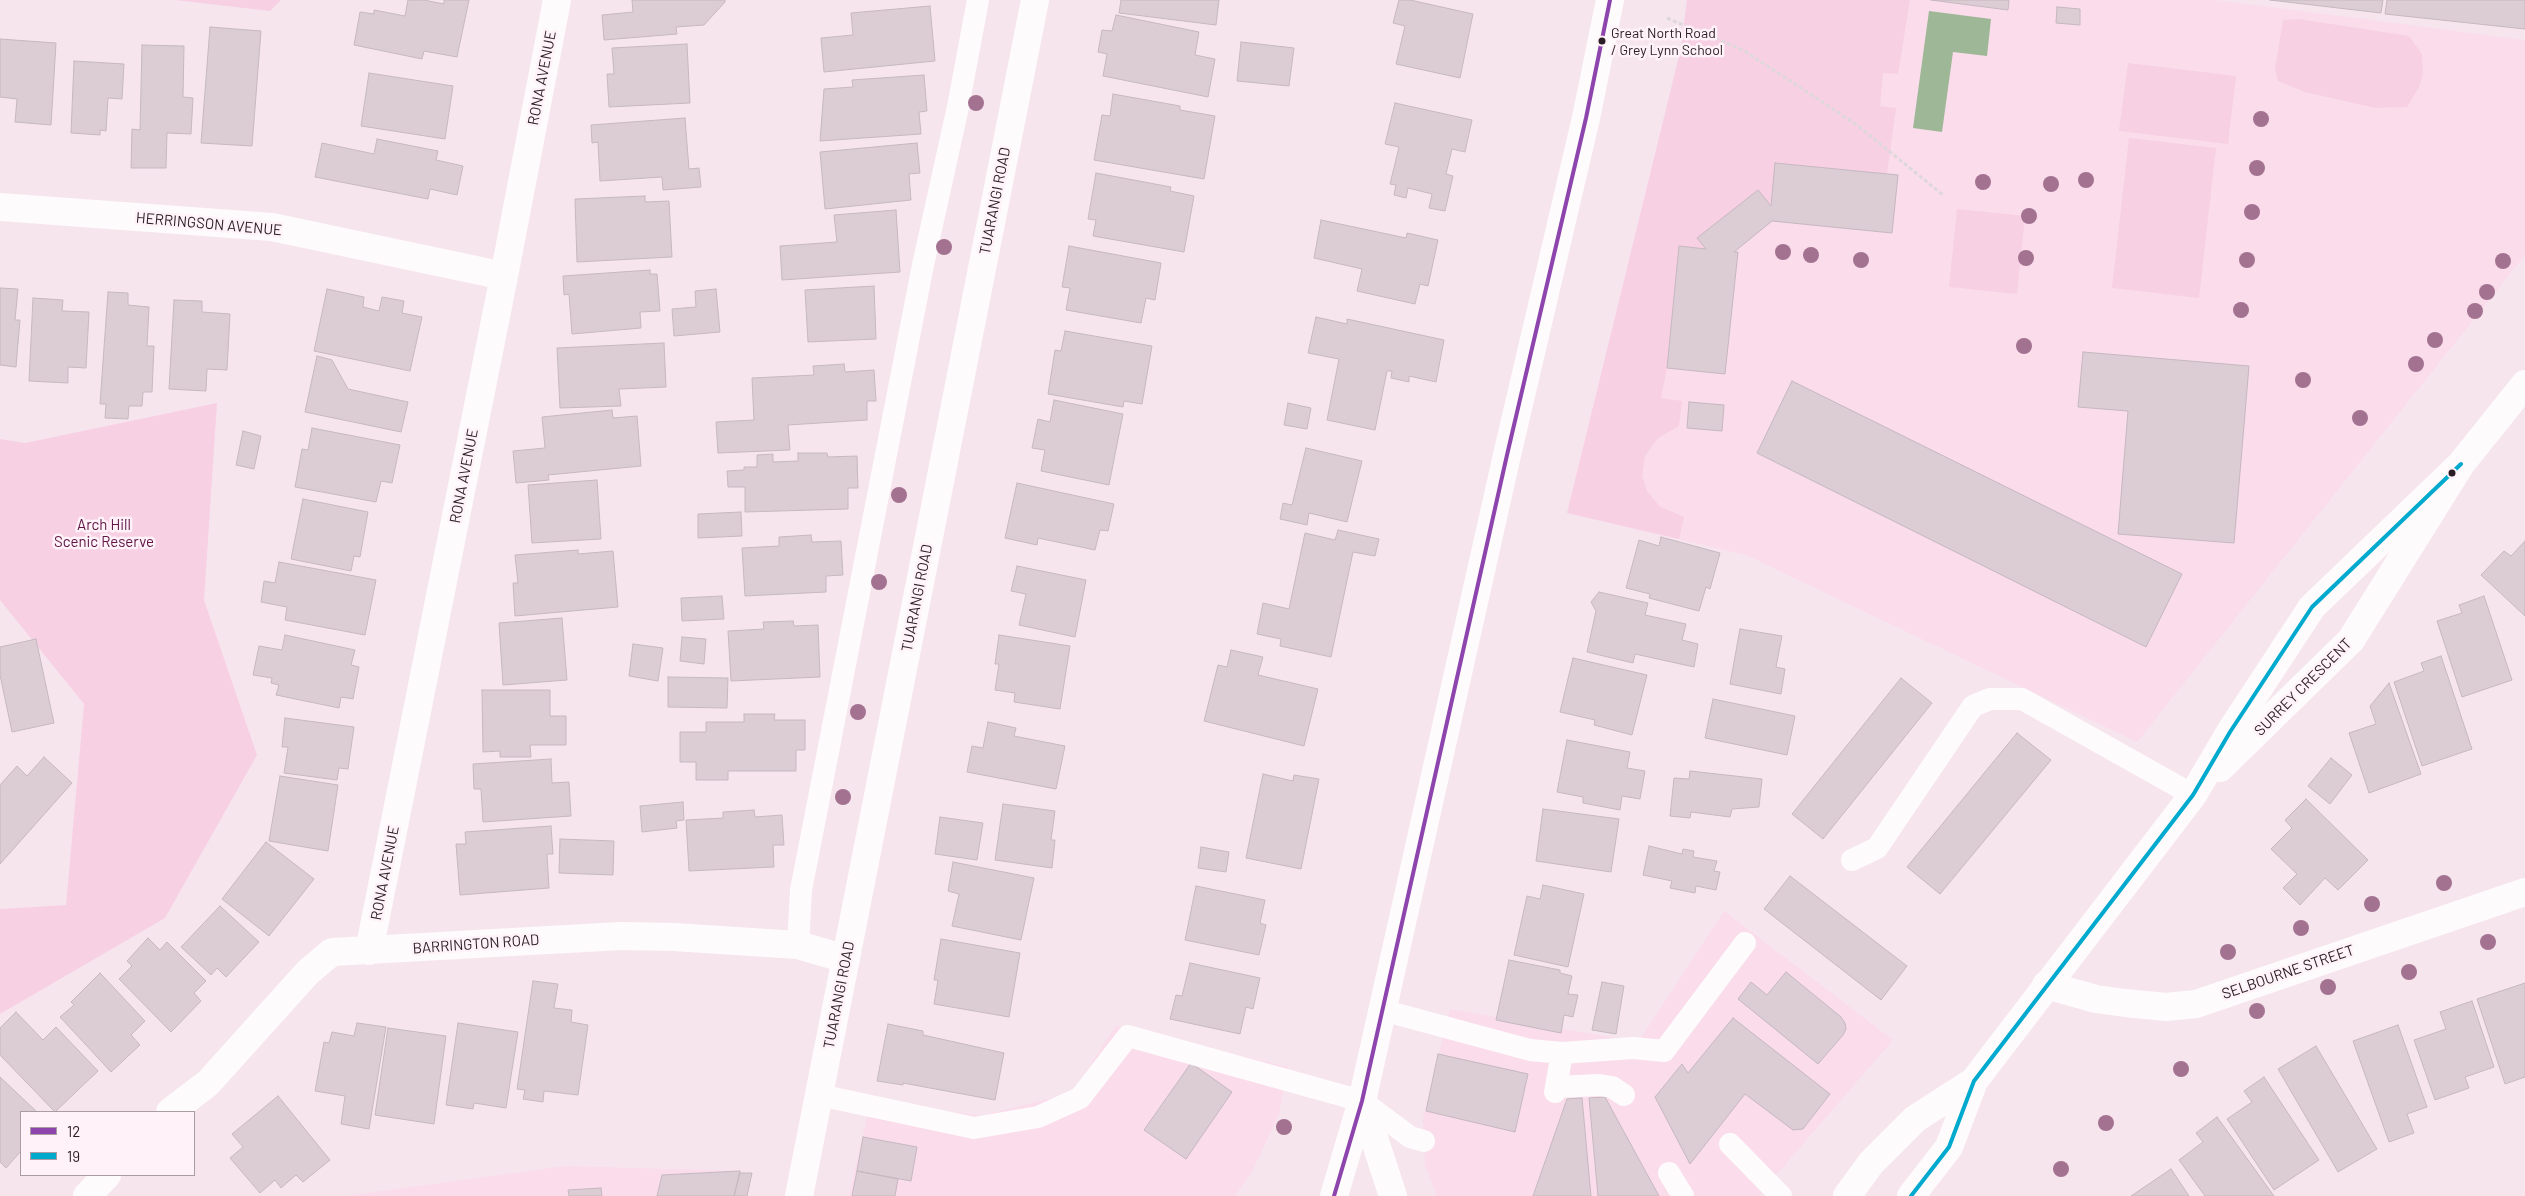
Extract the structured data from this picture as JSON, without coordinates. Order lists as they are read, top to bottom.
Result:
{
  "streets": {
    "street": [
      "RONA AVENUE",
      "TUARANGI ROAD",
      "HERRINGSON AVENUE",
      "SURREY CRESCENT",
      "BARRINGTON ROAD",
      "SELBOURNE STREET"
    ]
  },
  "crossings": [
    ["RONA AVENUE", "HERRINGSON AVENUE"],
    ["RONA AVENUE", "BARRINGTON ROAD"],
    ["TUARANGI ROAD", "BARRINGTON ROAD"],
    ["SURREY CRESCENT", "SELBOURNE STREET"]
  ],
  "parks": ["Arch Hill Scenic Reserve"],
  "places": ["Great North Road / Grey Lynn School"],
  "lines": ["transit line 12", "transit line 19"],
  "legend": ["12", "19"]
}
